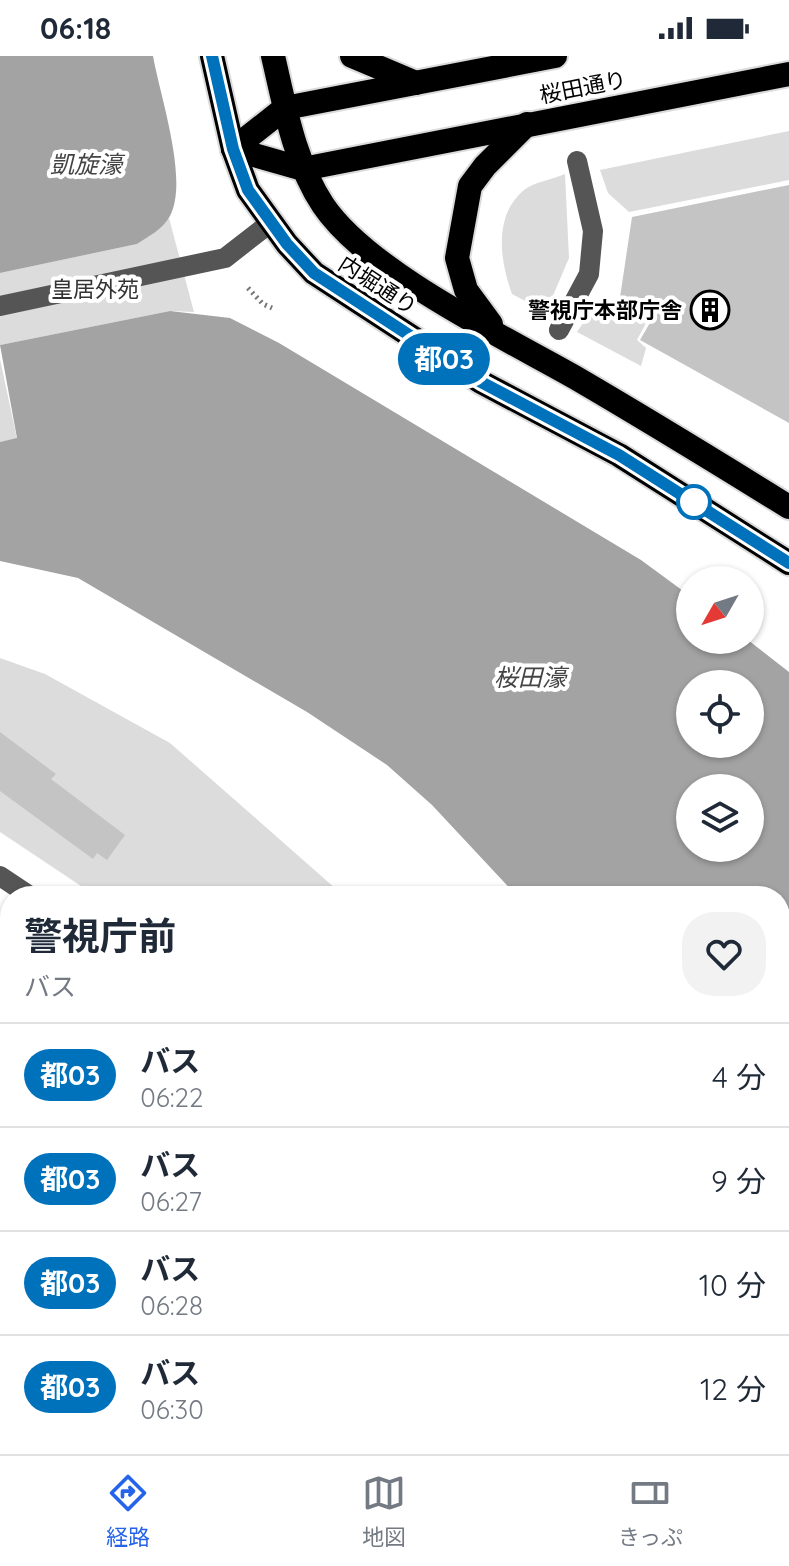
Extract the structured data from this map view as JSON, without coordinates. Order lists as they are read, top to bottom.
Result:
{
  "streets": {
    "highway": ["桜田通り", "内堀通り"]
  },
  "crossings": [
    ["桜田通り", "内堀通り"]
  ],
  "water": ["凱旋濠", "桜田濠"],
  "parks": ["皇居外苑"],
  "places": {
    "building": ["警視庁本部庁舎"]
  },
  "lines": ["bus line 都03"],
  "north": "bottom left",
  "page": {
    "status": "06:18",
    "on_map": "都03",
    "heading": ["警視庁前", "バス"],
    "list": [
      {
        "mark": "都03",
        "name": "バス",
        "note": "06:22",
        "value": "4 分"
      },
      {
        "mark": "都03",
        "name": "バス",
        "note": "06:27",
        "value": "9 分"
      },
      {
        "mark": "都03",
        "name": "バス",
        "note": "06:28",
        "value": "10 分"
      },
      {
        "mark": "都03",
        "name": "バス",
        "note": "06:30",
        "value": "12 分"
      }
    ],
    "tabs": ["経路", "地図", "きっぷ"]
  }
}
